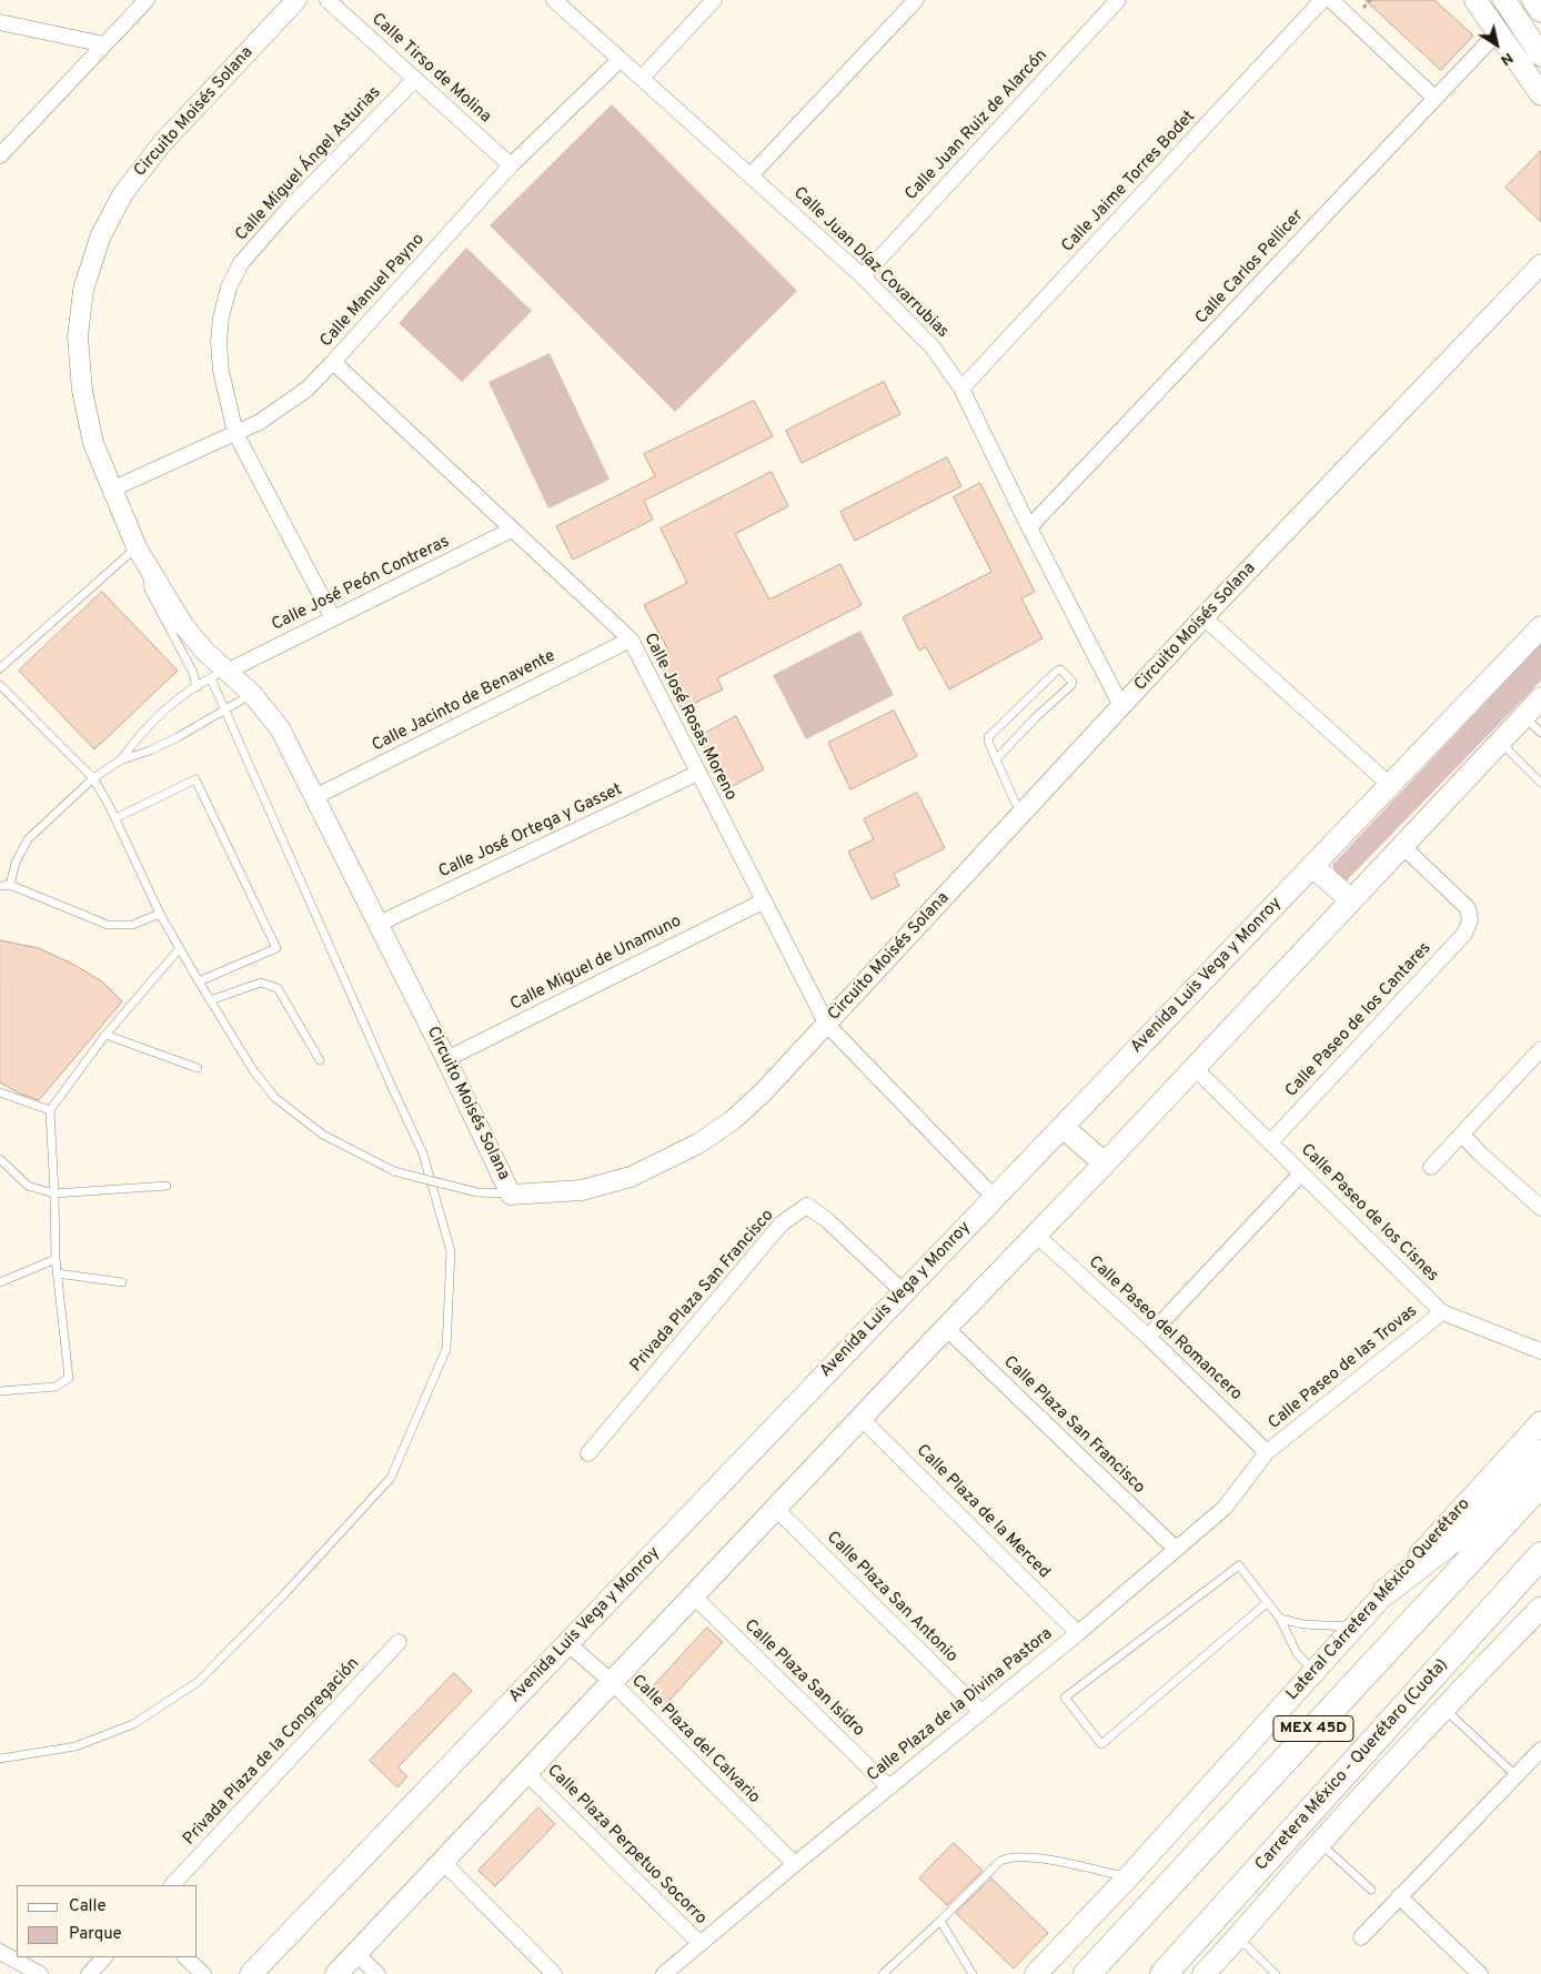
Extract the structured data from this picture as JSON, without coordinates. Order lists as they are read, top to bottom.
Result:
{
  "streets": {
    "highway": ["MEX 45D", "Carretera México - Querétaro (Cuota)"],
    "main road": ["Avenida Luis Vega y Monroy", "Lateral Carretera México Querétaro"],
    "street": [
      "Calle Tirso de Molina",
      "Circuito Moisés Solana",
      "Calle Juan Ruiz de Alarcón",
      "Calle Miguel Ángel Asturias",
      "Calle Jaime Torres Bodet",
      "Calle Juan Díaz Covarrubias",
      "Calle Carlos Pellicer",
      "Calle Manuel Payno",
      "Calle José Peón Contreras",
      "Calle Jacinto de Benavente",
      "Calle José Rosas Moreno",
      "Calle José Ortega y Gasset",
      "Calle Miguel de Unamuno",
      "Calle Paseo de los Cantares",
      "Calle Paseo de los Cisnes",
      "Privada Plaza San Francisco",
      "Calle Paseo del Romancero",
      "Calle Paseo de las Trovas",
      "Calle Plaza San Francisco",
      "Calle Plaza de la Merced",
      "Calle Plaza San Antonio",
      "Calle Plaza San Isidro",
      "Calle Plaza de la Divina Pastora",
      "Calle Plaza del Calvario",
      "Privada Plaza de la Congregación",
      "Calle Plaza Perpetuo Socorro"
    ]
  },
  "crossings": [
    ["Calle Tirso de Molina", "Calle Miguel Ángel Asturias"],
    ["Calle Tirso de Molina", "Calle Manuel Payno"],
    ["Circuito Moisés Solana", "Calle Juan Díaz Covarrubias"],
    ["Circuito Moisés Solana", "Calle Manuel Payno"],
    ["Circuito Moisés Solana", "Calle José Peón Contreras"],
    ["Circuito Moisés Solana", "Calle Jacinto de Benavente"],
    ["Circuito Moisés Solana", "Calle José Rosas Moreno"],
    ["Circuito Moisés Solana", "Calle José Ortega y Gasset"],
    ["Circuito Moisés Solana", "Calle Miguel de Unamuno"],
    ["Calle Juan Ruiz de Alarcón", "Calle Juan Díaz Covarrubias"],
    ["Calle Miguel Ángel Asturias", "Calle Manuel Payno"],
    ["Calle Miguel Ángel Asturias", "Calle José Peón Contreras"],
    ["Calle Jaime Torres Bodet", "Calle Juan Díaz Covarrubias"],
    ["Calle Juan Díaz Covarrubias", "Calle Carlos Pellicer"],
    ["Calle Juan Díaz Covarrubias", "Calle Manuel Payno"],
    ["Calle Manuel Payno", "Calle José Rosas Moreno"],
    ["Calle José Peón Contreras", "Calle José Rosas Moreno"],
    ["Calle Jacinto de Benavente", "Calle José Rosas Moreno"],
    ["Calle José Rosas Moreno", "Calle José Ortega y Gasset"],
    ["Calle José Rosas Moreno", "Calle Miguel de Unamuno"],
    ["Calle José Rosas Moreno", "Avenida Luis Vega y Monroy"],
    ["Avenida Luis Vega y Monroy", "Privada Plaza San Francisco"],
    ["Avenida Luis Vega y Monroy", "Calle Plaza del Calvario"],
    ["Calle Paseo de los Cantares", "Calle Paseo de los Cisnes"],
    ["Calle Paseo de los Cisnes", "Calle Paseo de las Trovas"],
    ["Calle Paseo del Romancero", "Calle Paseo de las Trovas"],
    ["Calle Paseo del Romancero", "Calle Plaza de la Divina Pastora"],
    ["Calle Paseo de las Trovas", "Calle Plaza de la Divina Pastora"],
    ["Calle Plaza San Francisco", "Calle Plaza de la Divina Pastora"],
    ["Calle Plaza de la Merced", "Calle Plaza de la Divina Pastora"],
    ["Calle Plaza San Antonio", "Calle Plaza de la Divina Pastora"],
    ["Calle Plaza San Isidro", "Calle Plaza de la Divina Pastora"],
    ["Calle Plaza de la Divina Pastora", "Calle Plaza del Calvario"],
    ["Calle Plaza de la Divina Pastora", "Calle Plaza Perpetuo Socorro"]
  ],
  "legend": ["Calle", "Parque"],
  "north": "bottom right"
}
